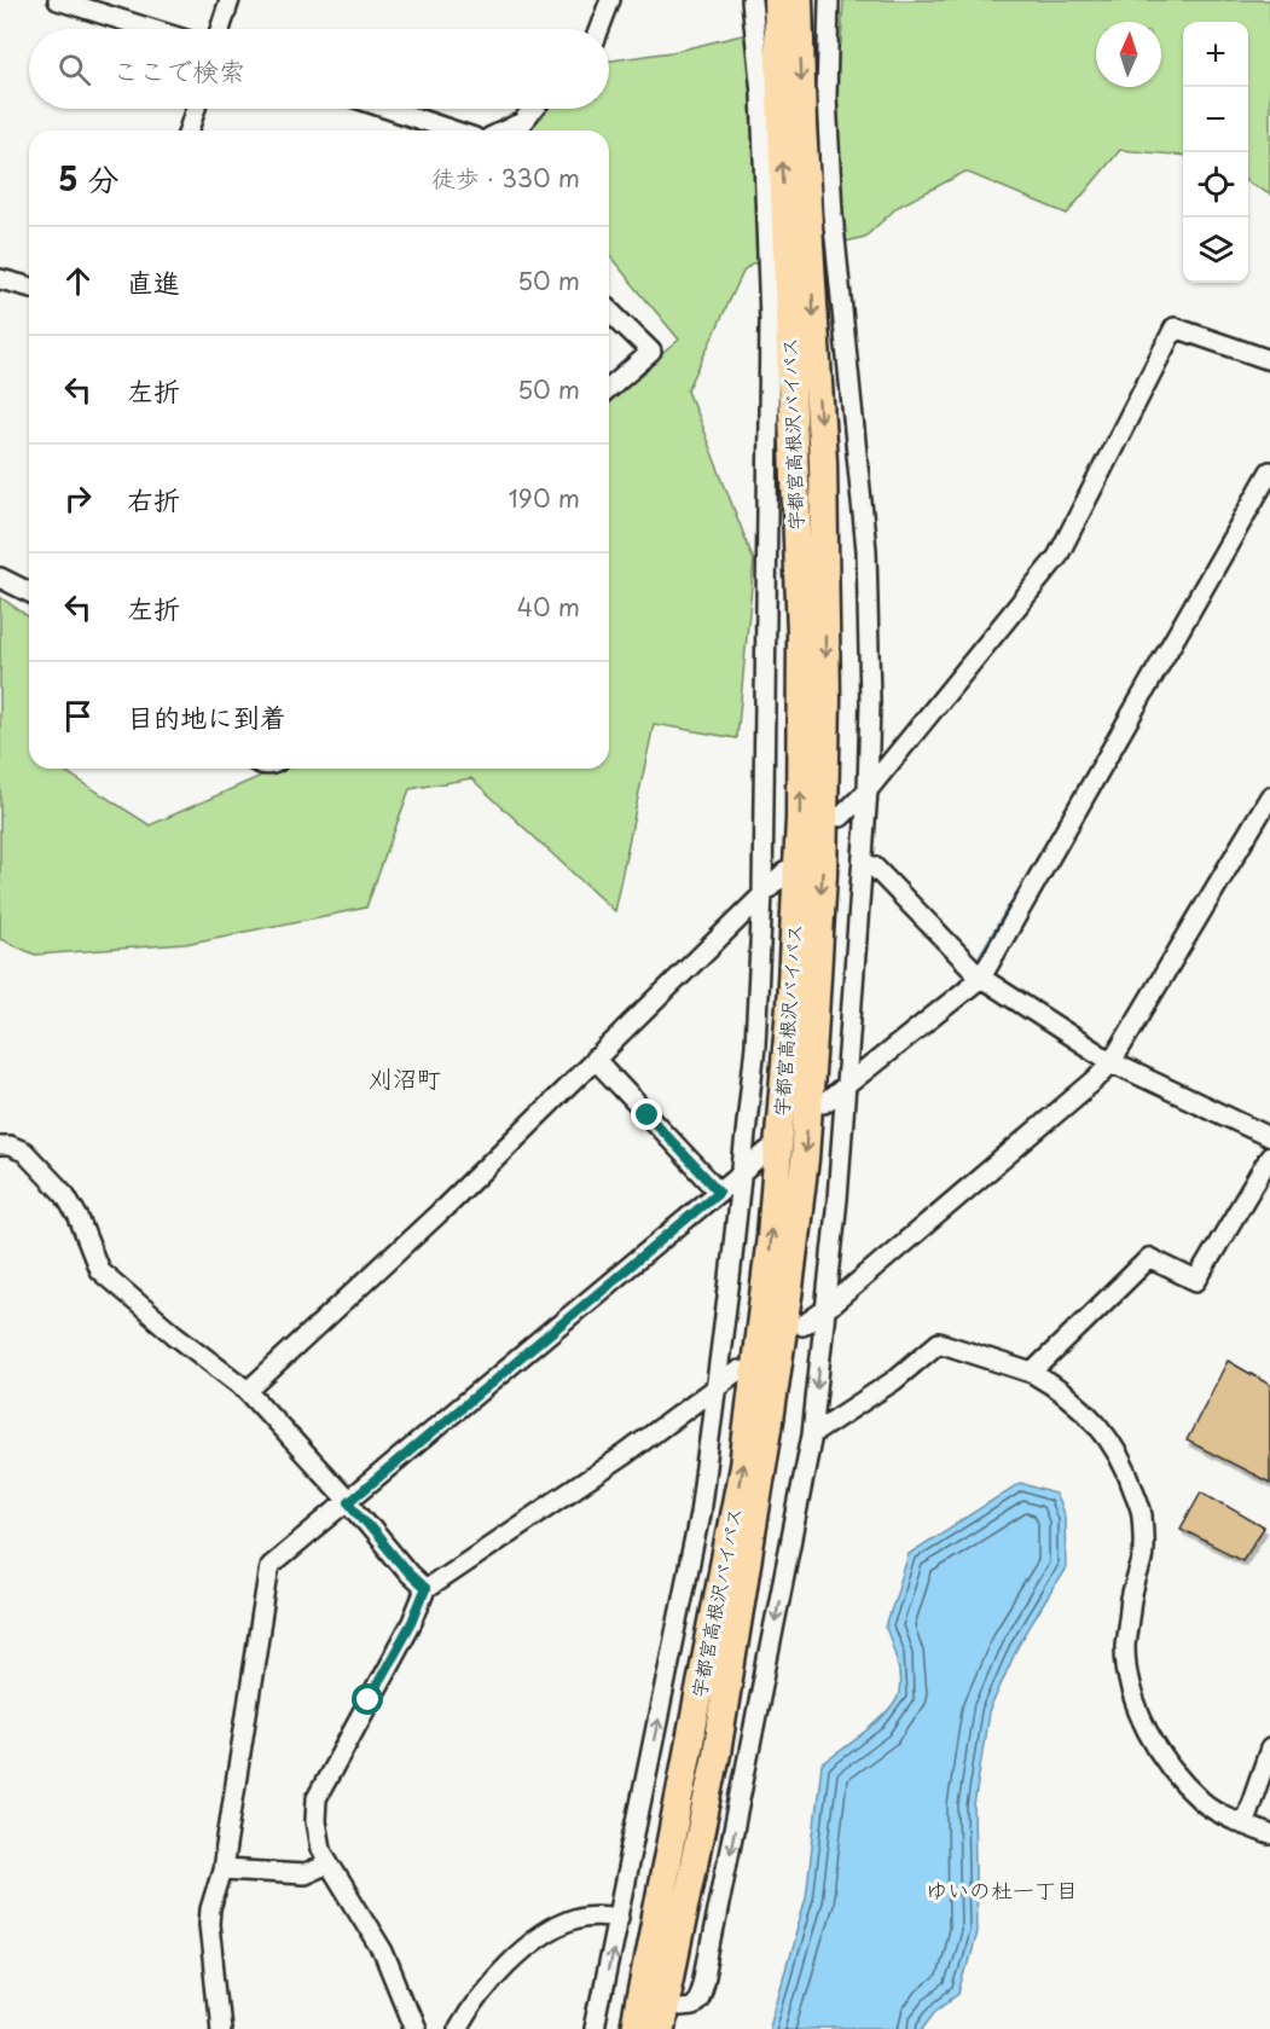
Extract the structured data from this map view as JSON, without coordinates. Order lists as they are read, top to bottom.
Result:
{
  "streets": {
    "highway": ["宇都宮高根沢バイパス"]
  },
  "districts": ["刈沼町", "ゆいの杜一丁目"],
  "north": "top",
  "page": {
    "map_buttons": ["+", "−"],
    "search": "ここで検索",
    "heading": ["5 分", "徒歩 · 330 m"],
    "list": [
      ["直進", "50 m"],
      ["左折", "50 m"],
      ["右折", "190 m"],
      ["左折", "40 m"],
      "目的地に到着"
    ]
  }
}
